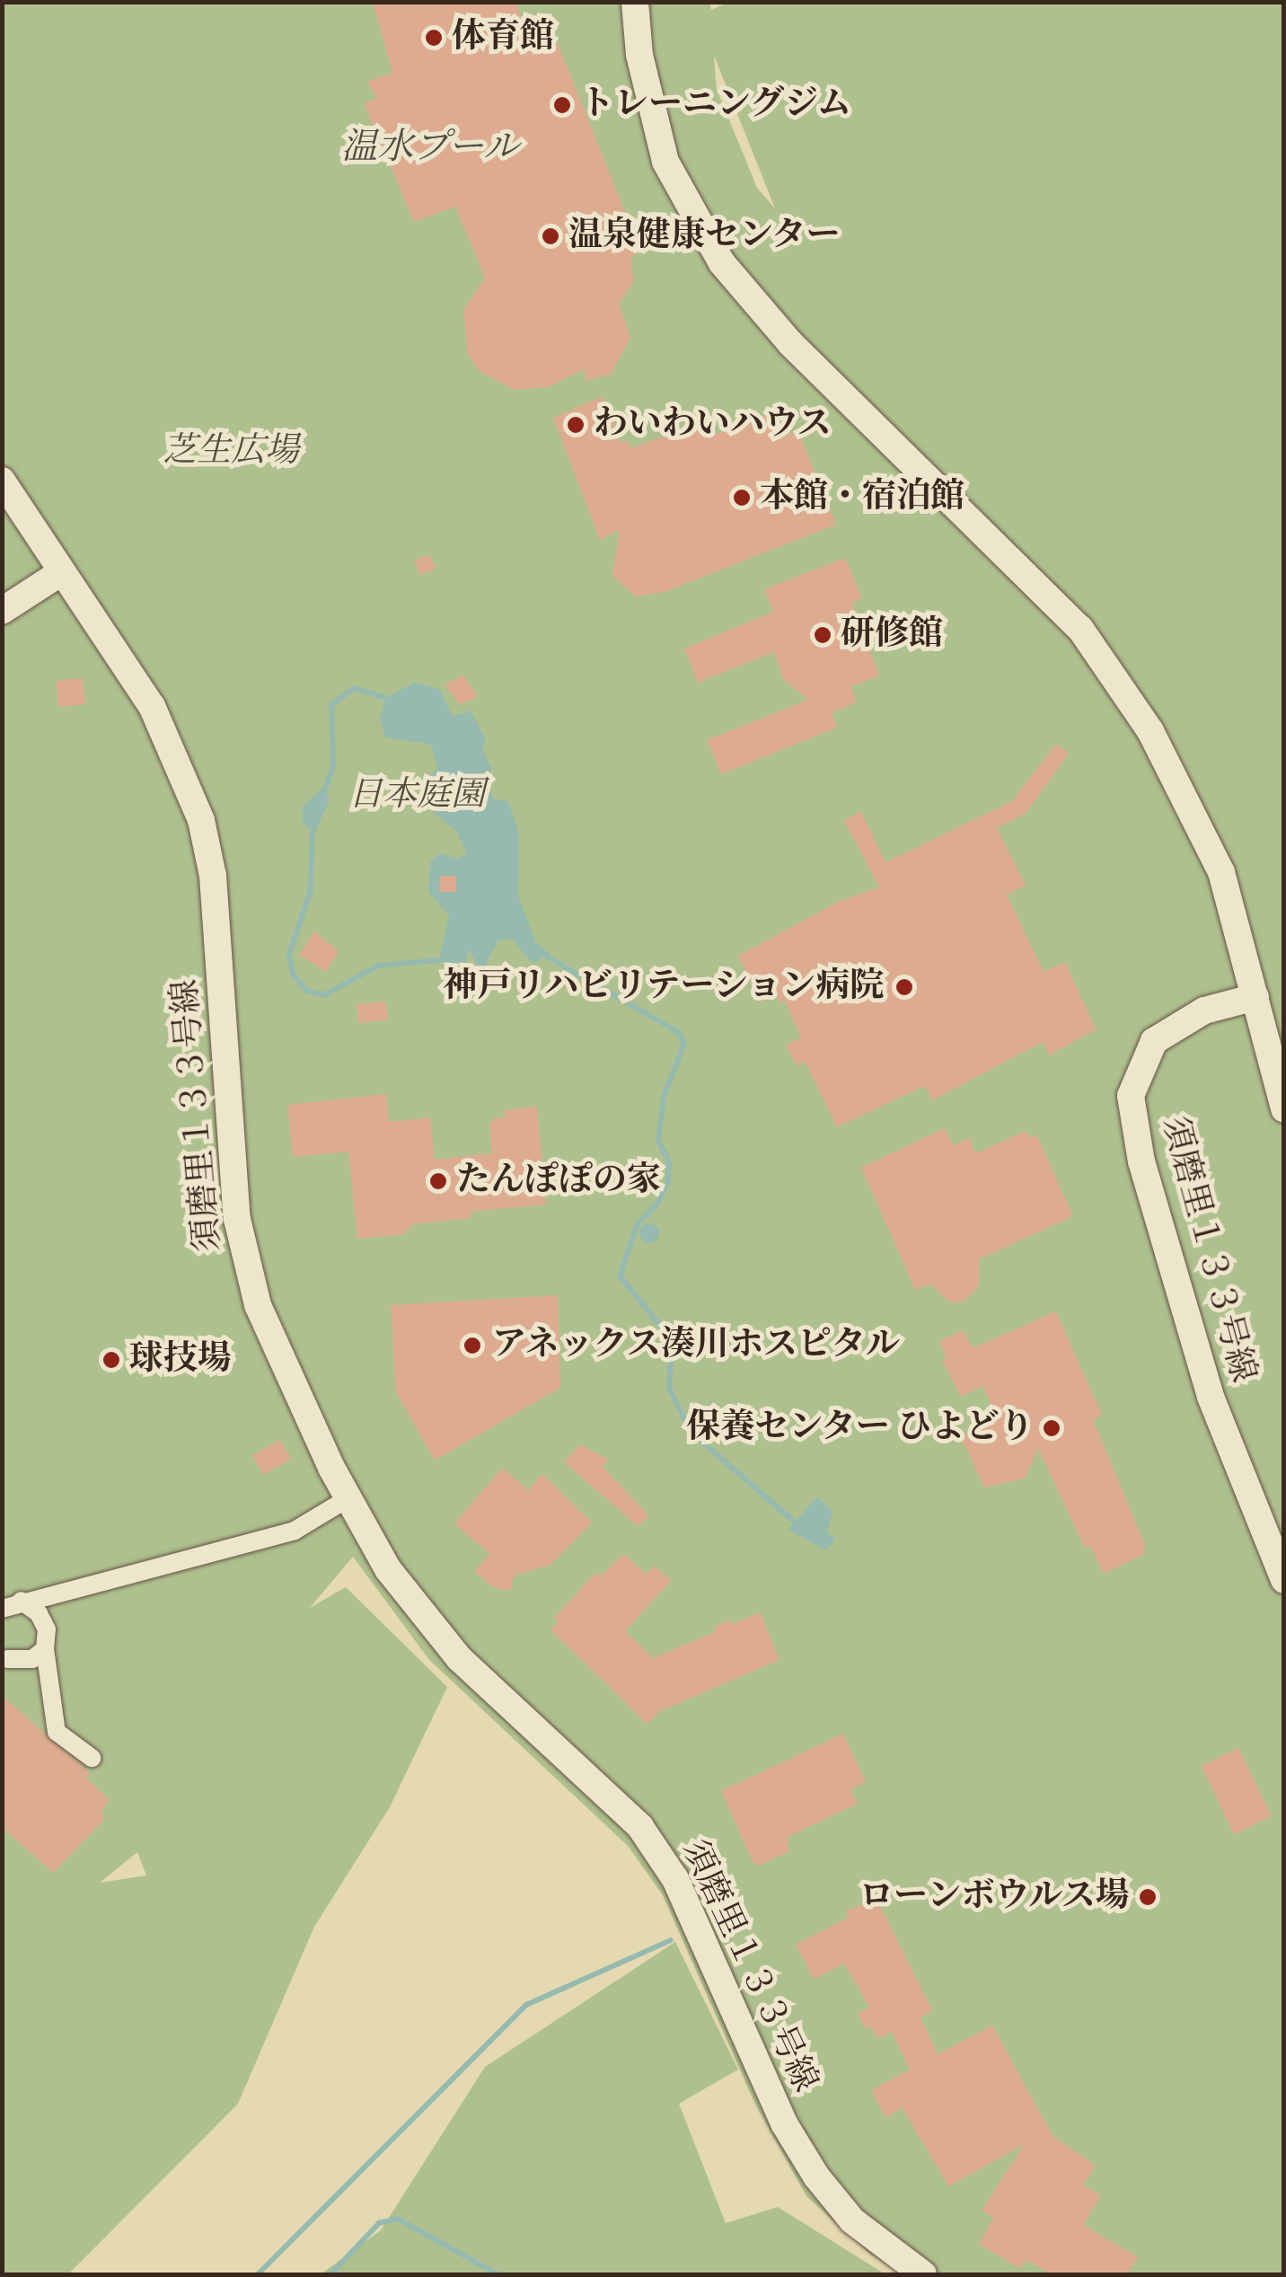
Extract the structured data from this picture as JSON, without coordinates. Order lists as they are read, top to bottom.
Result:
{
  "streets": {
    "street": ["須磨里１３３号線"]
  },
  "water": ["温水プール"],
  "parks": ["芝生広場", "日本庭園"],
  "places": [
    "体育館",
    "トレーニングジム",
    "温泉健康センター",
    "わいわいハウス",
    "本館・宿泊館",
    "研修館",
    "神戸リハビリテーション病院",
    "たんぽぽの家",
    "アネックス湊川ホスピタル",
    "球技場",
    "保養センター ひよどり",
    "ローンボウルス場"
  ]
}
